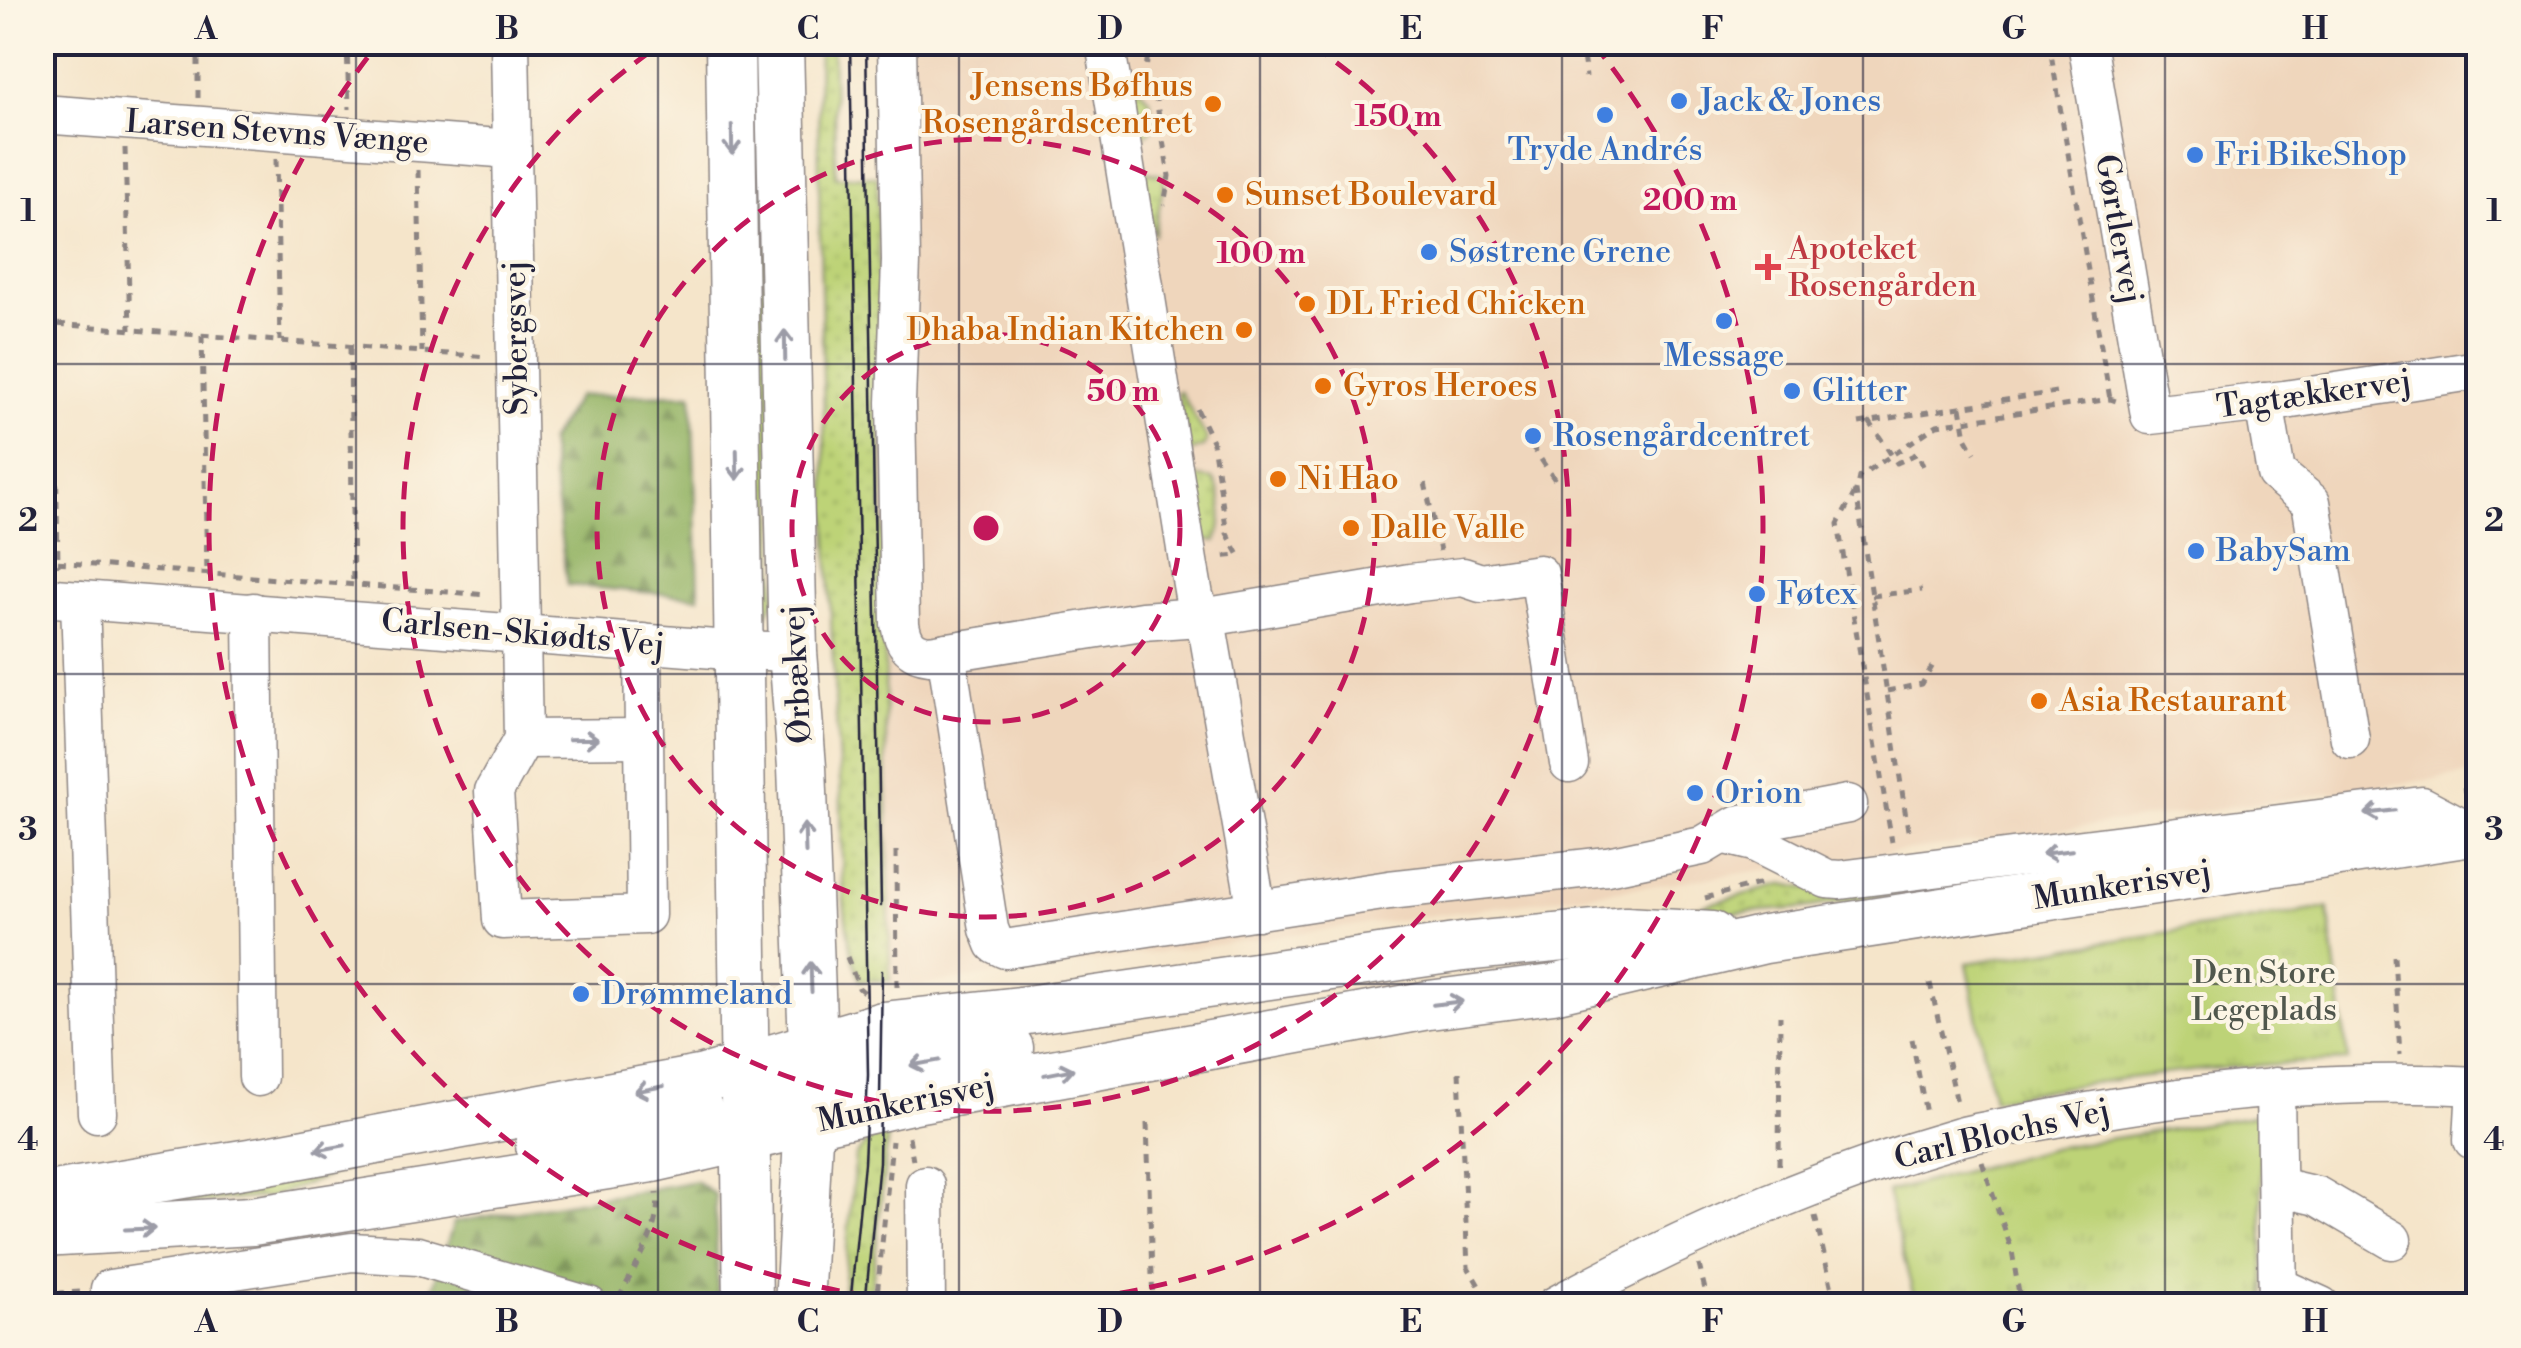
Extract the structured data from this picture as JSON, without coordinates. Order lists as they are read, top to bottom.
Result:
{
  "streets": {
    "main road": ["Ørbækvej", "Munkerisvej"],
    "street": [
      "Larsen Stevns Vænge",
      "Gørtlervej",
      "Sybergsvej",
      "Tagtækkervej",
      "Carlsen-Skiødts Vej",
      "Carl Blochs Vej"
    ]
  },
  "crossings": [
    ["Larsen Stevns Vænge", "Sybergsvej"],
    ["Gørtlervej", "Tagtækkervej"],
    ["Sybergsvej", "Carlsen-Skiødts Vej"],
    ["Carlsen-Skiødts Vej", "Ørbækvej"],
    ["Ørbækvej", "Munkerisvej"]
  ],
  "parks": ["Den Store Legeplads"],
  "places": {
    "other": [
      "Jack & Jones",
      "Jensens Bøfhus Rosengårdscentret",
      "Tryde Andrés",
      "Fri BikeShop",
      "Sunset Boulevard",
      "Søstrene Grene",
      "DL Fried Chicken",
      "Message",
      "Dhaba Indian Kitchen",
      "Gyros Heroes",
      "Glitter",
      "Rosengårdcentret",
      "Ni Hao",
      "Dalle Valle",
      "BabySam",
      "Føtex",
      "Asia Restaurant",
      "Orion",
      "Drømmeland"
    ],
    "health": ["Apoteket Rosengården"]
  },
  "grid": {
    "columns": [
      "A",
      "B",
      "C",
      "D",
      "E",
      "F",
      "G",
      "H"
    ],
    "rows": [
      "1",
      "2",
      "3",
      "4"
    ]
  },
  "rings": [
    "150 m",
    "200 m",
    "100 m",
    "50 m"
  ]
}
